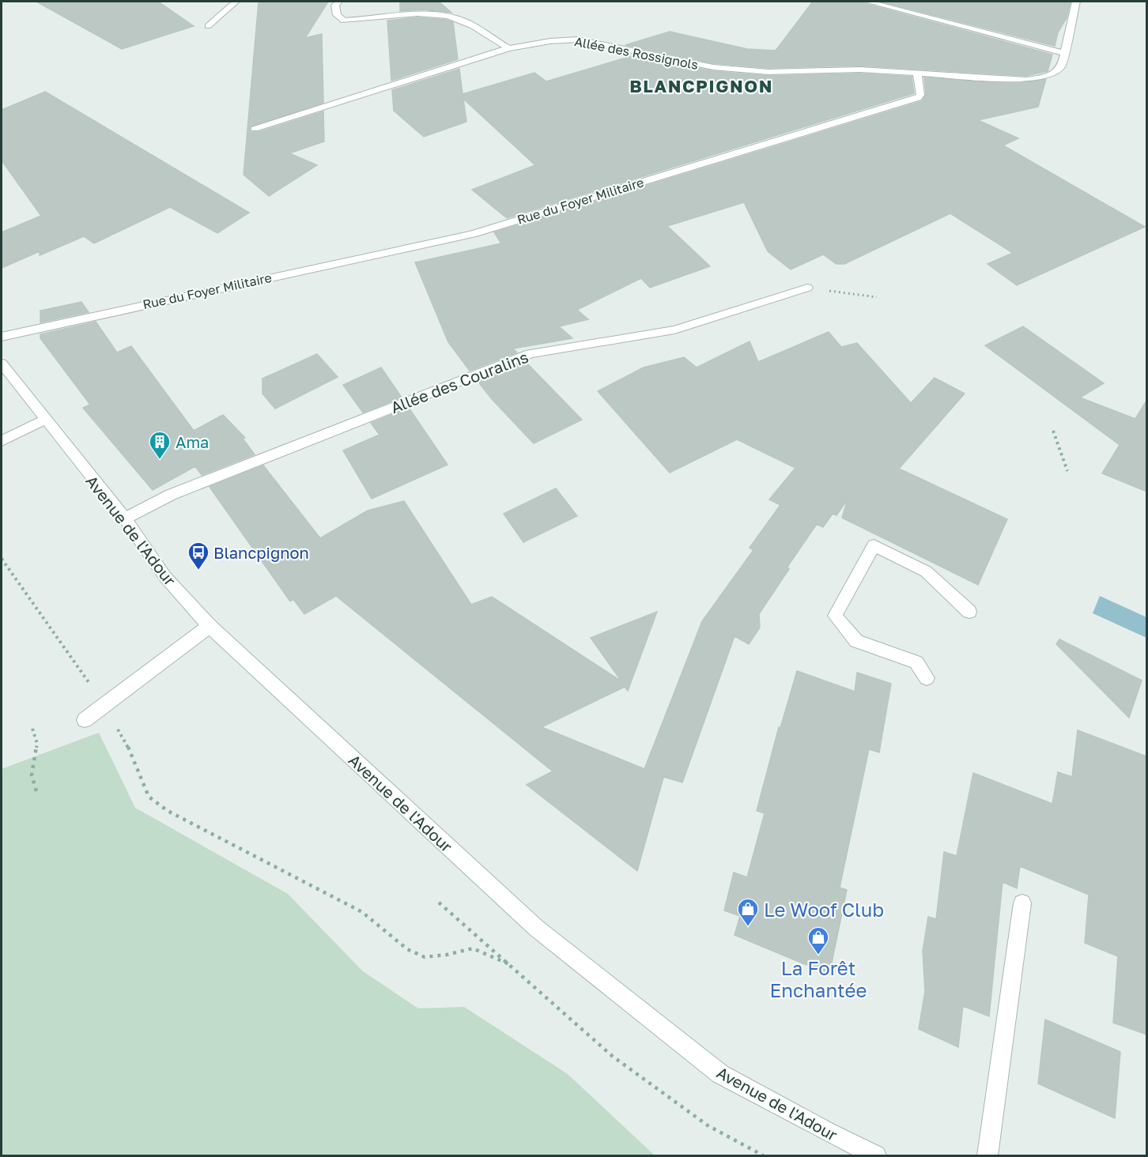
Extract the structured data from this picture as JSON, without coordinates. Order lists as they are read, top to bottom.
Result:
{
  "streets": {
    "street": [
      "Allée des Rossignols",
      "Rue du Foyer Militaire",
      "Allée des Couralins",
      "Avenue de l'Adour"
    ]
  },
  "crossings": [
    ["Allée des Rossignols", "Rue du Foyer Militaire"],
    ["Allée des Couralins", "Avenue de l'Adour"]
  ],
  "districts": ["BLANCPIGNON"],
  "places": {
    "building": ["Ama"],
    "bus stop": ["Blancpignon"],
    "shop": ["Le Woof Club", "La Forêt Enchantée"]
  }
}
